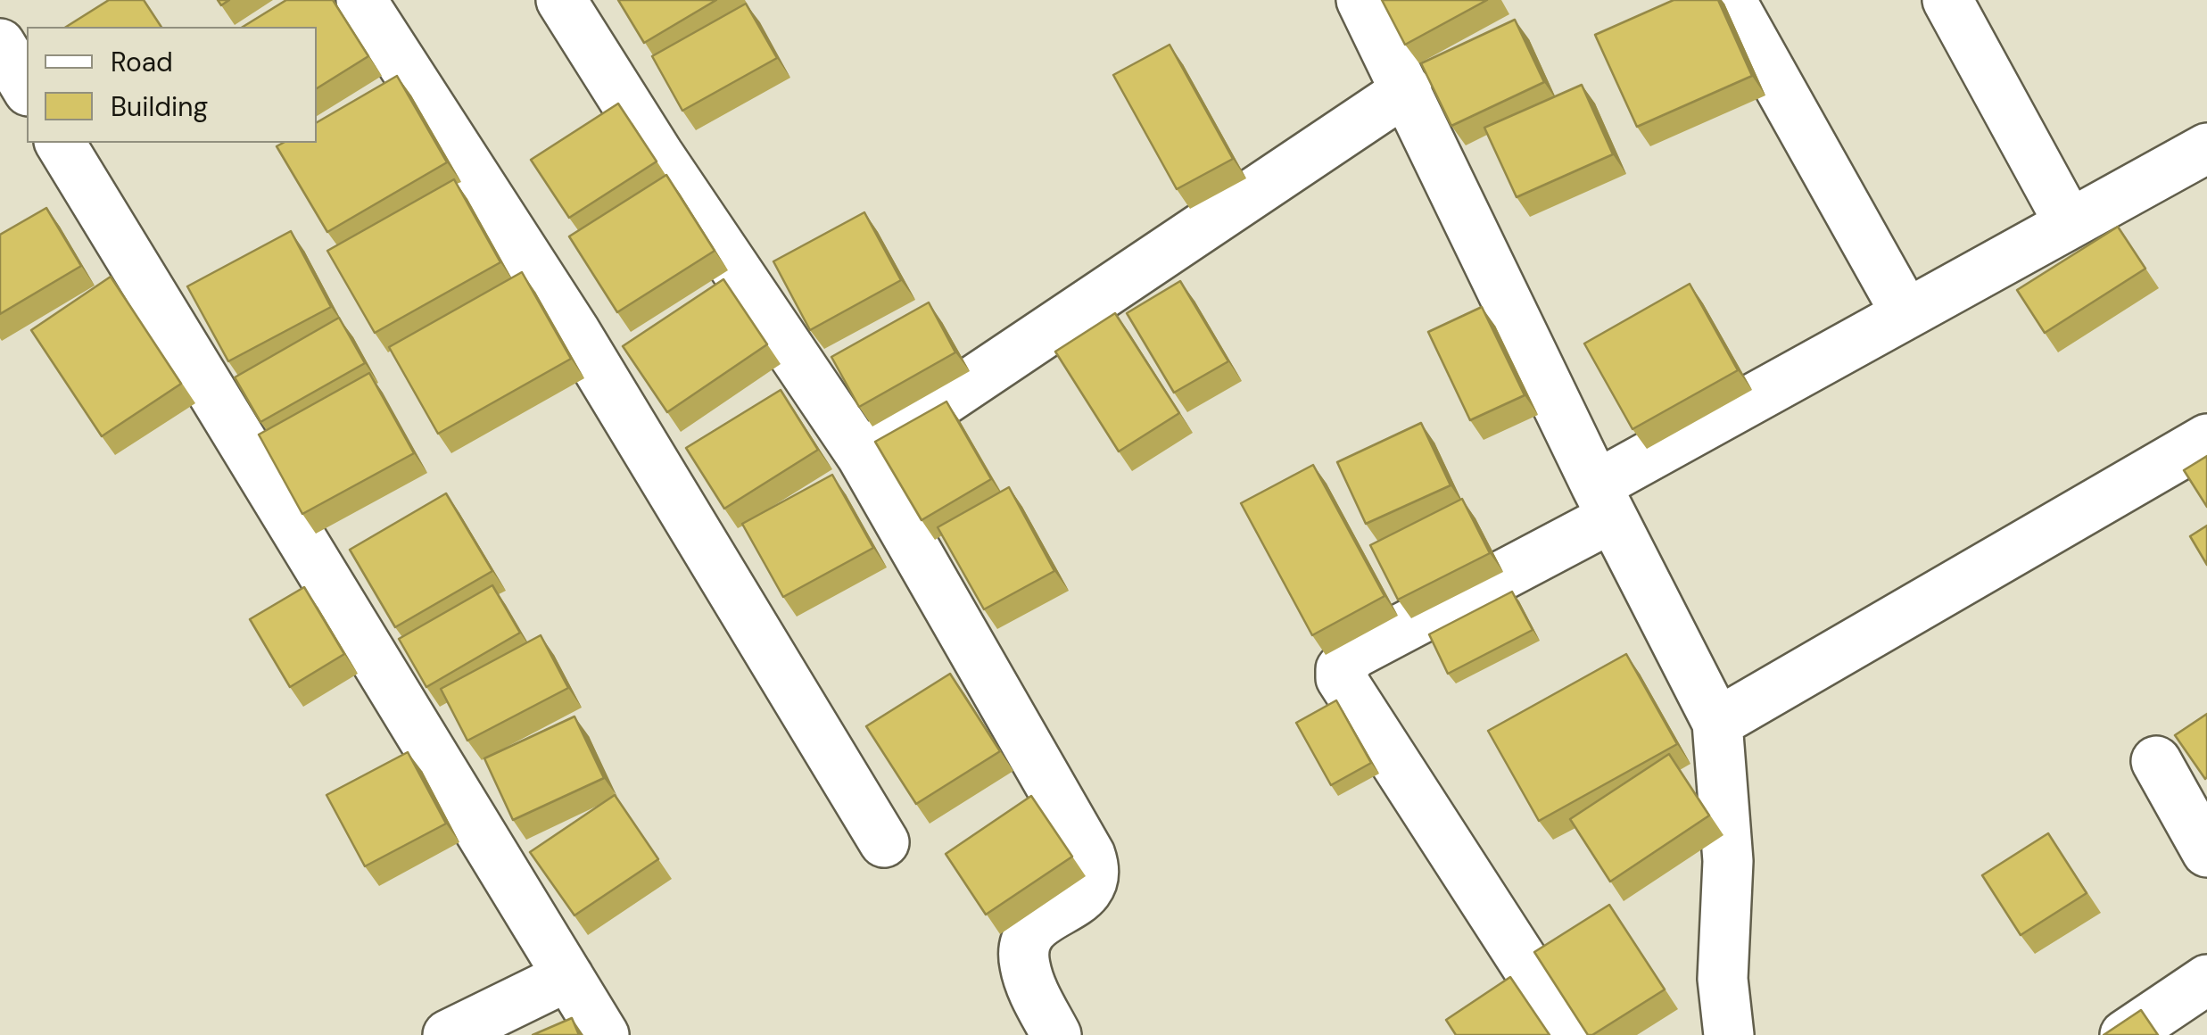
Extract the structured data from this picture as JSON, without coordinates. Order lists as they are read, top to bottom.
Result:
{
  "legend": ["Road", "Building"]
}
